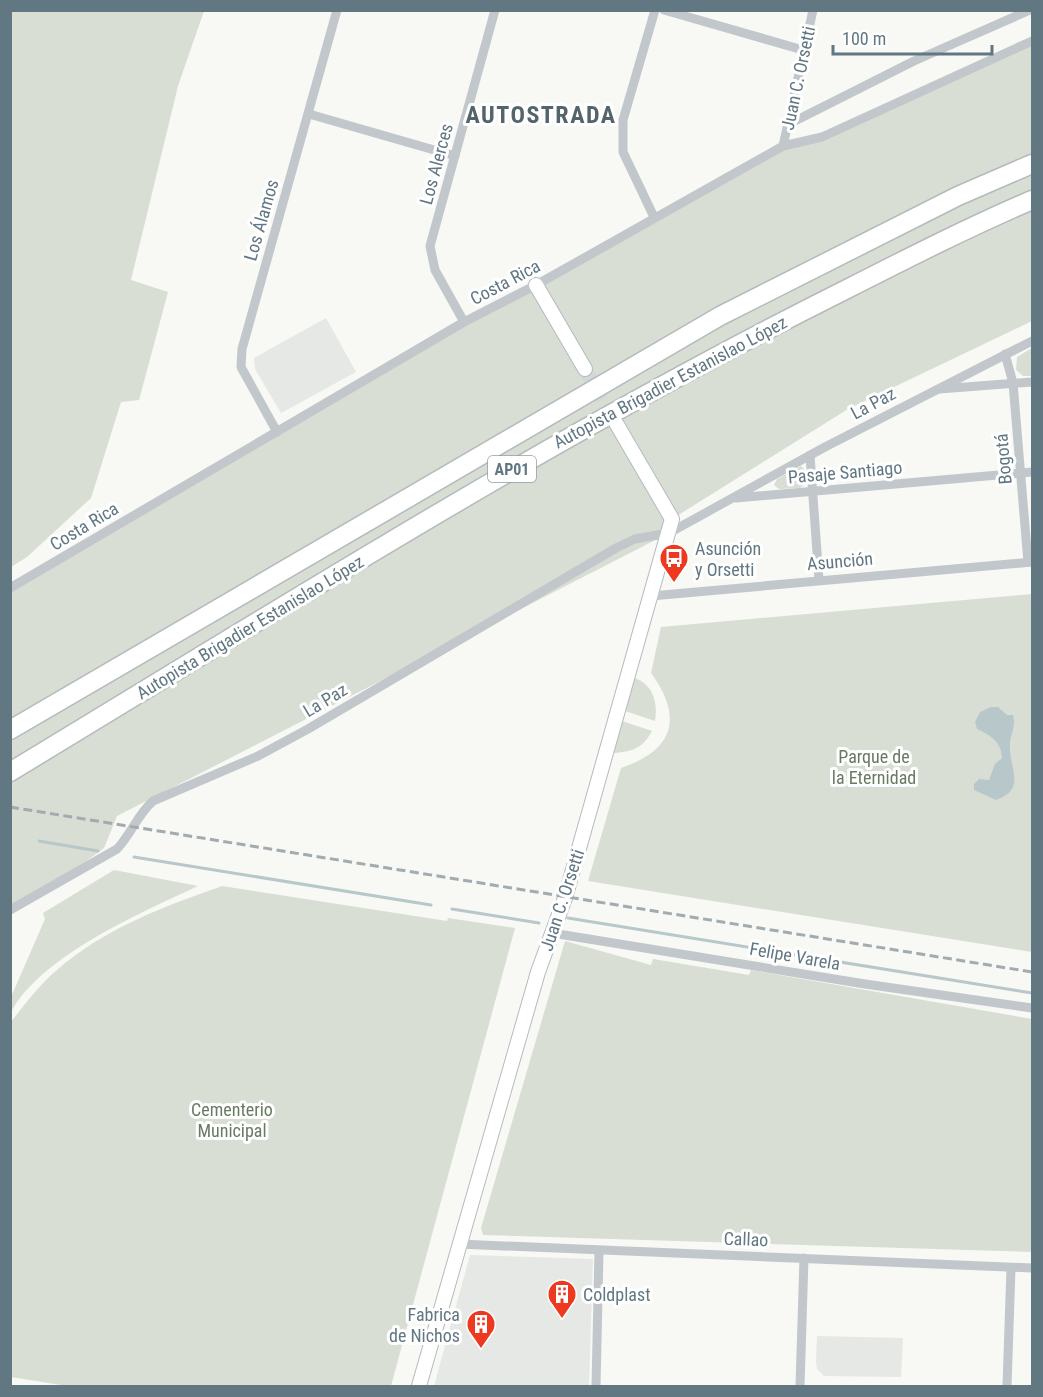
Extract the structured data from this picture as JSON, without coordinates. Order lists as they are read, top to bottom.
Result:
{
  "streets": {
    "highway": ["Autopista Brigadier Estanislao López", "AP01"],
    "street": [
      "Juan C. Orsetti",
      "Los Alerces",
      "Los Álamos",
      "Costa Rica",
      "La Paz",
      "Bogotá",
      "Pasaje Santiago",
      "Asunción",
      "Felipe Varela",
      "Callao"
    ]
  },
  "crossings": [
    ["Juan C. Orsetti", "Costa Rica"],
    ["Juan C. Orsetti", "La Paz"],
    ["Juan C. Orsetti", "Pasaje Santiago"],
    ["Juan C. Orsetti", "Asunción"],
    ["Juan C. Orsetti", "Felipe Varela"],
    ["Juan C. Orsetti", "Callao"],
    ["Los Alerces", "Costa Rica"],
    ["Los Álamos", "Costa Rica"],
    ["La Paz", "Bogotá"],
    ["La Paz", "Pasaje Santiago"],
    ["Bogotá", "Pasaje Santiago"],
    ["Bogotá", "Asunción"]
  ],
  "districts": ["AUTOSTRADA"],
  "parks": ["Parque de la Eternidad", "Cementerio Municipal"],
  "places": {
    "bus stop": ["Asunción y Orsetti"],
    "building": ["Coldplast", "Fabrica de Nichos"]
  },
  "scale_bar": "100 m"
}
